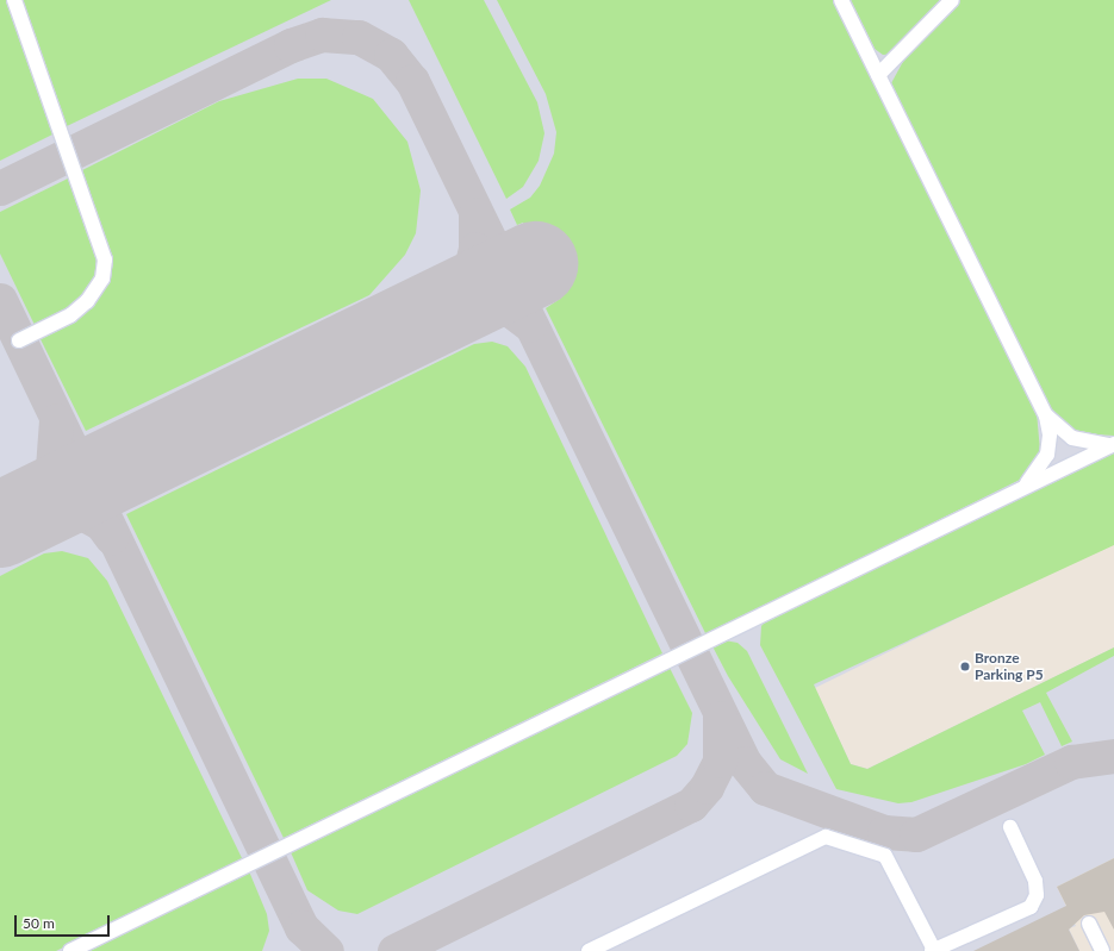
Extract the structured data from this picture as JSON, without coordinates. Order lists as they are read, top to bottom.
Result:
{
  "places": ["Bronze Parking P5"],
  "scale_bar": "50 m"
}
